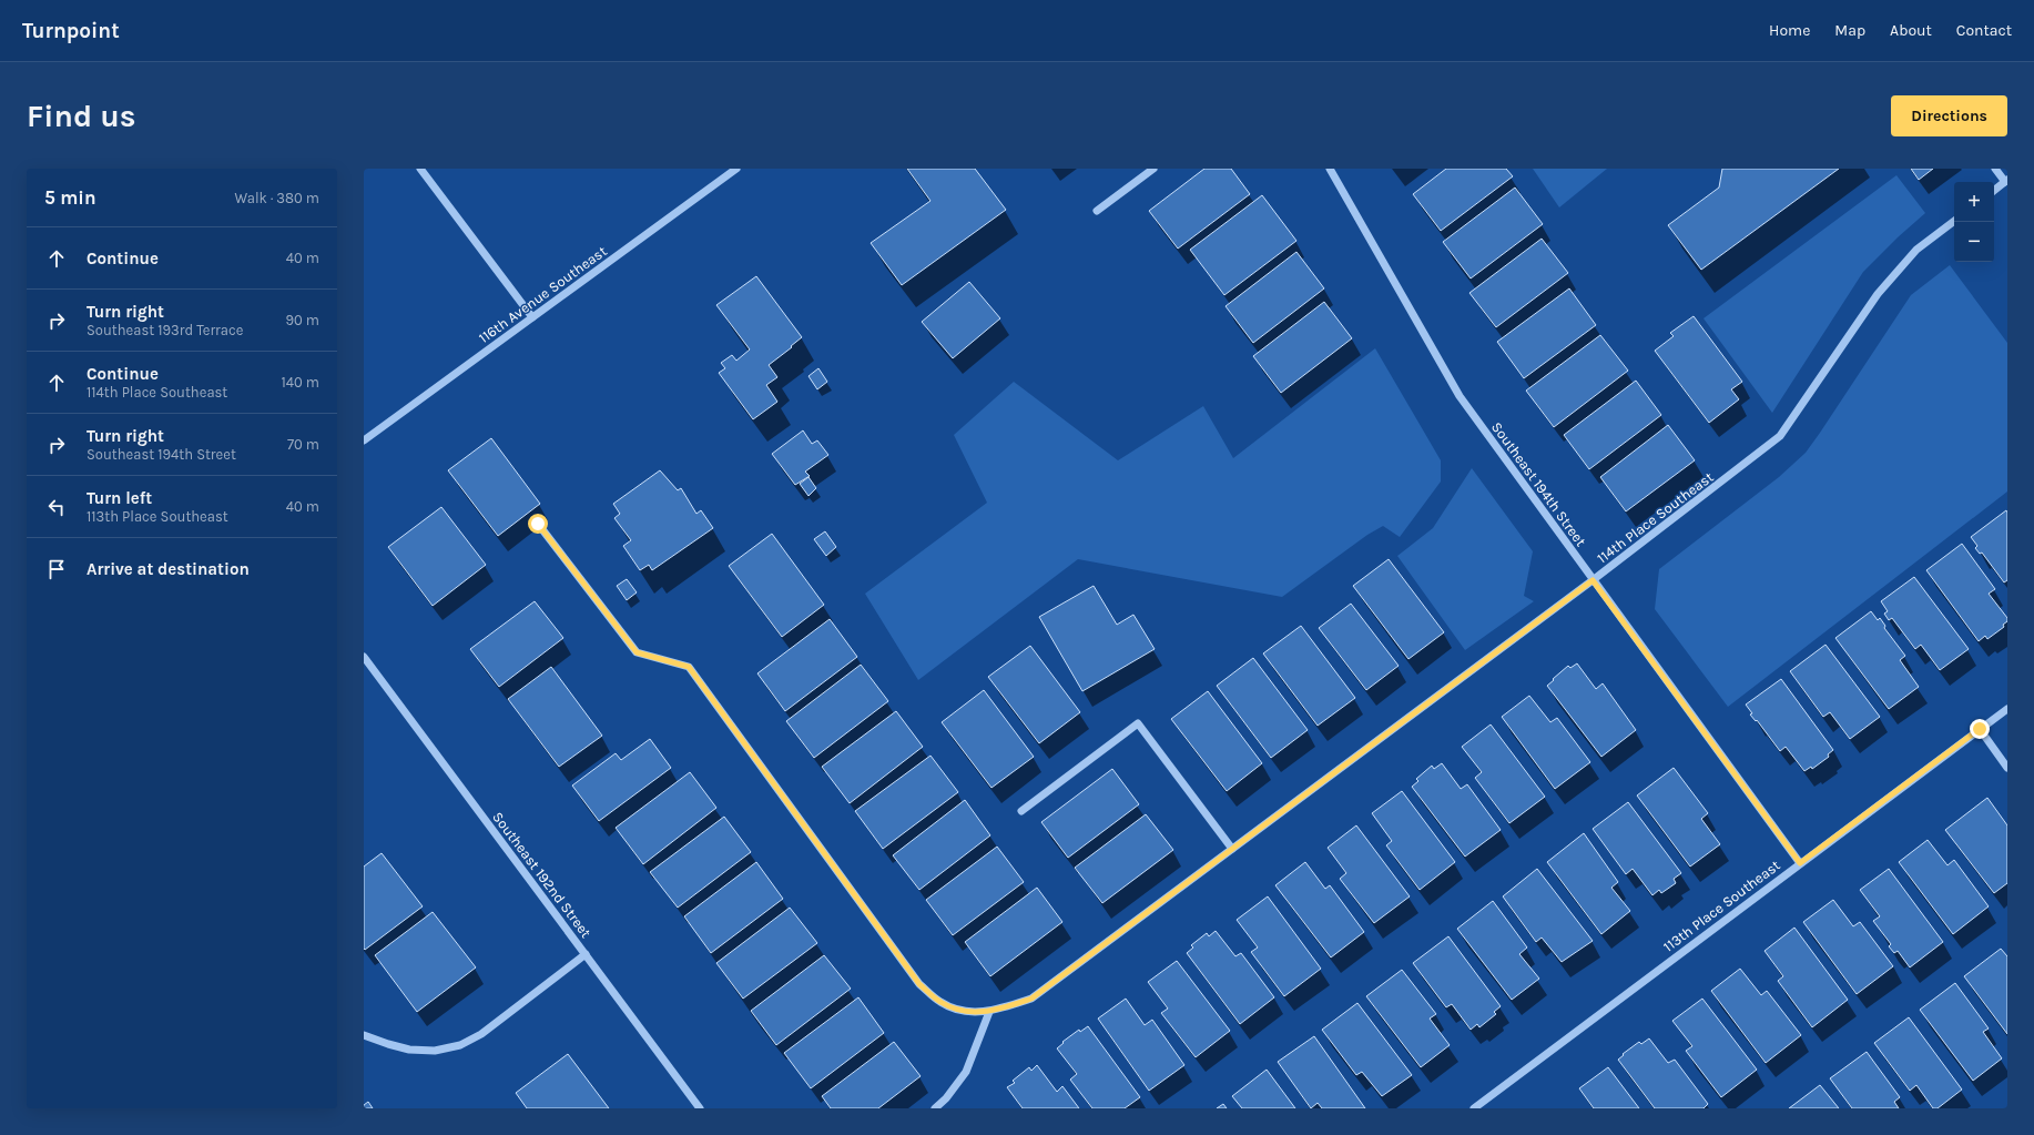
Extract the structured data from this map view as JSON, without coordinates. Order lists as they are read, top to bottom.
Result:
{
  "streets": {
    "street": [
      "116th Avenue Southeast",
      "Southeast 194th Street",
      "114th Place Southeast",
      "Southeast 192nd Street",
      "113th Place Southeast"
    ]
  },
  "crossings": [
    ["Southeast 194th Street", "114th Place Southeast"],
    ["Southeast 194th Street", "113th Place Southeast"]
  ],
  "page": {
    "header": "Turnpoint",
    "nav": [
      "Home",
      "Map",
      "About",
      "Contact"
    ],
    "buttons": "Directions",
    "title": "Find us",
    "heading": ["5 min", "Walk · 380 m"],
    "map_buttons": ["+", "−"],
    "list": [
      ["Continue", "40 m"],
      ["Turn right", "Southeast 193rd Terrace", "90 m"],
      ["Continue", "114th Place Southeast", "140 m"],
      ["Turn right", "Southeast 194th Street", "70 m"],
      ["Turn left", "113th Place Southeast", "40 m"],
      "Arrive at destination"
    ]
  }
}
